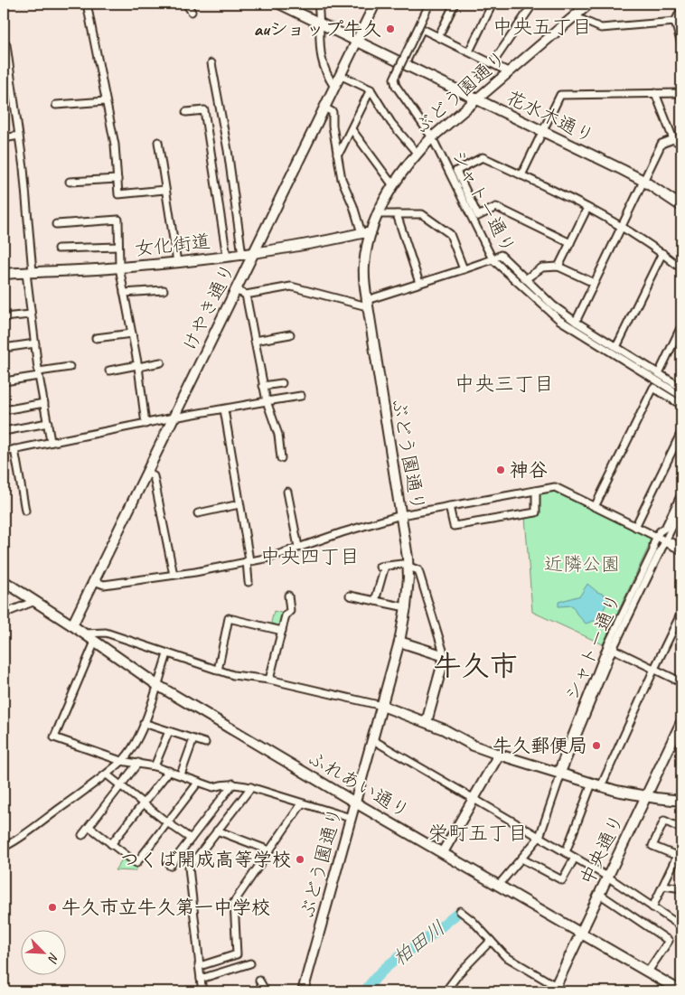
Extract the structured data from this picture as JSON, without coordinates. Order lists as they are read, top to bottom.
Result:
{
  "streets": {
    "street": [
      "ぶどう園通り",
      "花水木通り",
      "シャトー通り",
      "女化街道",
      "けやき通り",
      "ふれあい通り",
      "中央通り"
    ]
  },
  "crossings": [
    ["ぶどう園通り", "花水木通り"],
    ["ぶどう園通り", "シャトー通り"],
    ["ぶどう園通り", "女化街道"],
    ["ぶどう園通り", "ふれあい通り"],
    ["花水木通り", "けやき通り"],
    ["女化街道", "けやき通り"],
    ["けやき通り", "ふれあい通り"],
    ["ふれあい通り", "中央通り"]
  ],
  "districts": [
    "中央五丁目",
    "中央三丁目",
    "中央四丁目",
    "牛久市",
    "栄町五丁目"
  ],
  "water": ["柏田川"],
  "parks": ["近隣公園"],
  "places": [
    "auショップ牛久",
    "神谷",
    "牛久郵便局",
    "つくば開成高等学校",
    "牛久市立牛久第一中学校"
  ],
  "north": "bottom right"
}
